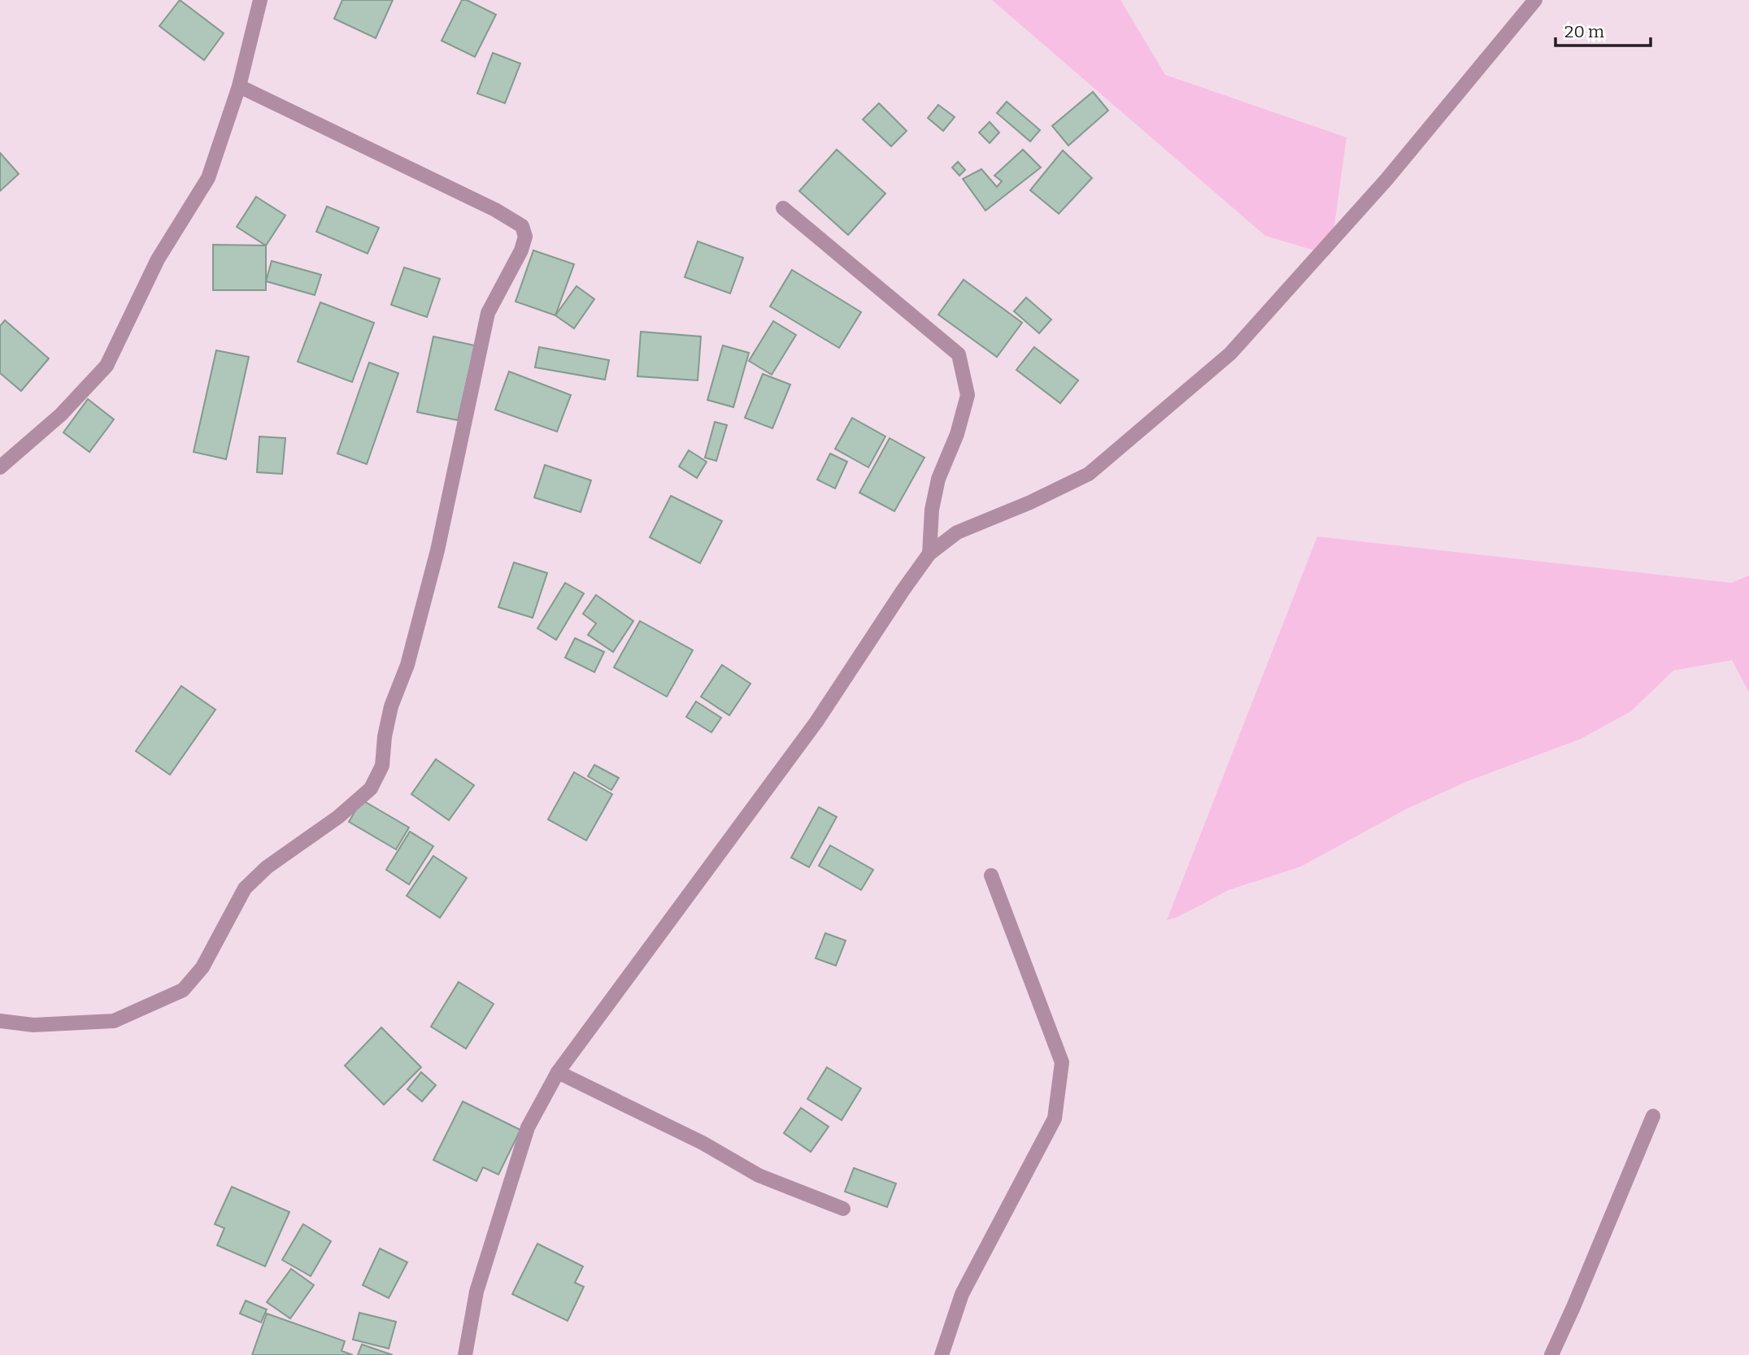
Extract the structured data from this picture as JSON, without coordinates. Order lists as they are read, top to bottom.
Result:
{
  "scale_bar": "20 m"
}
